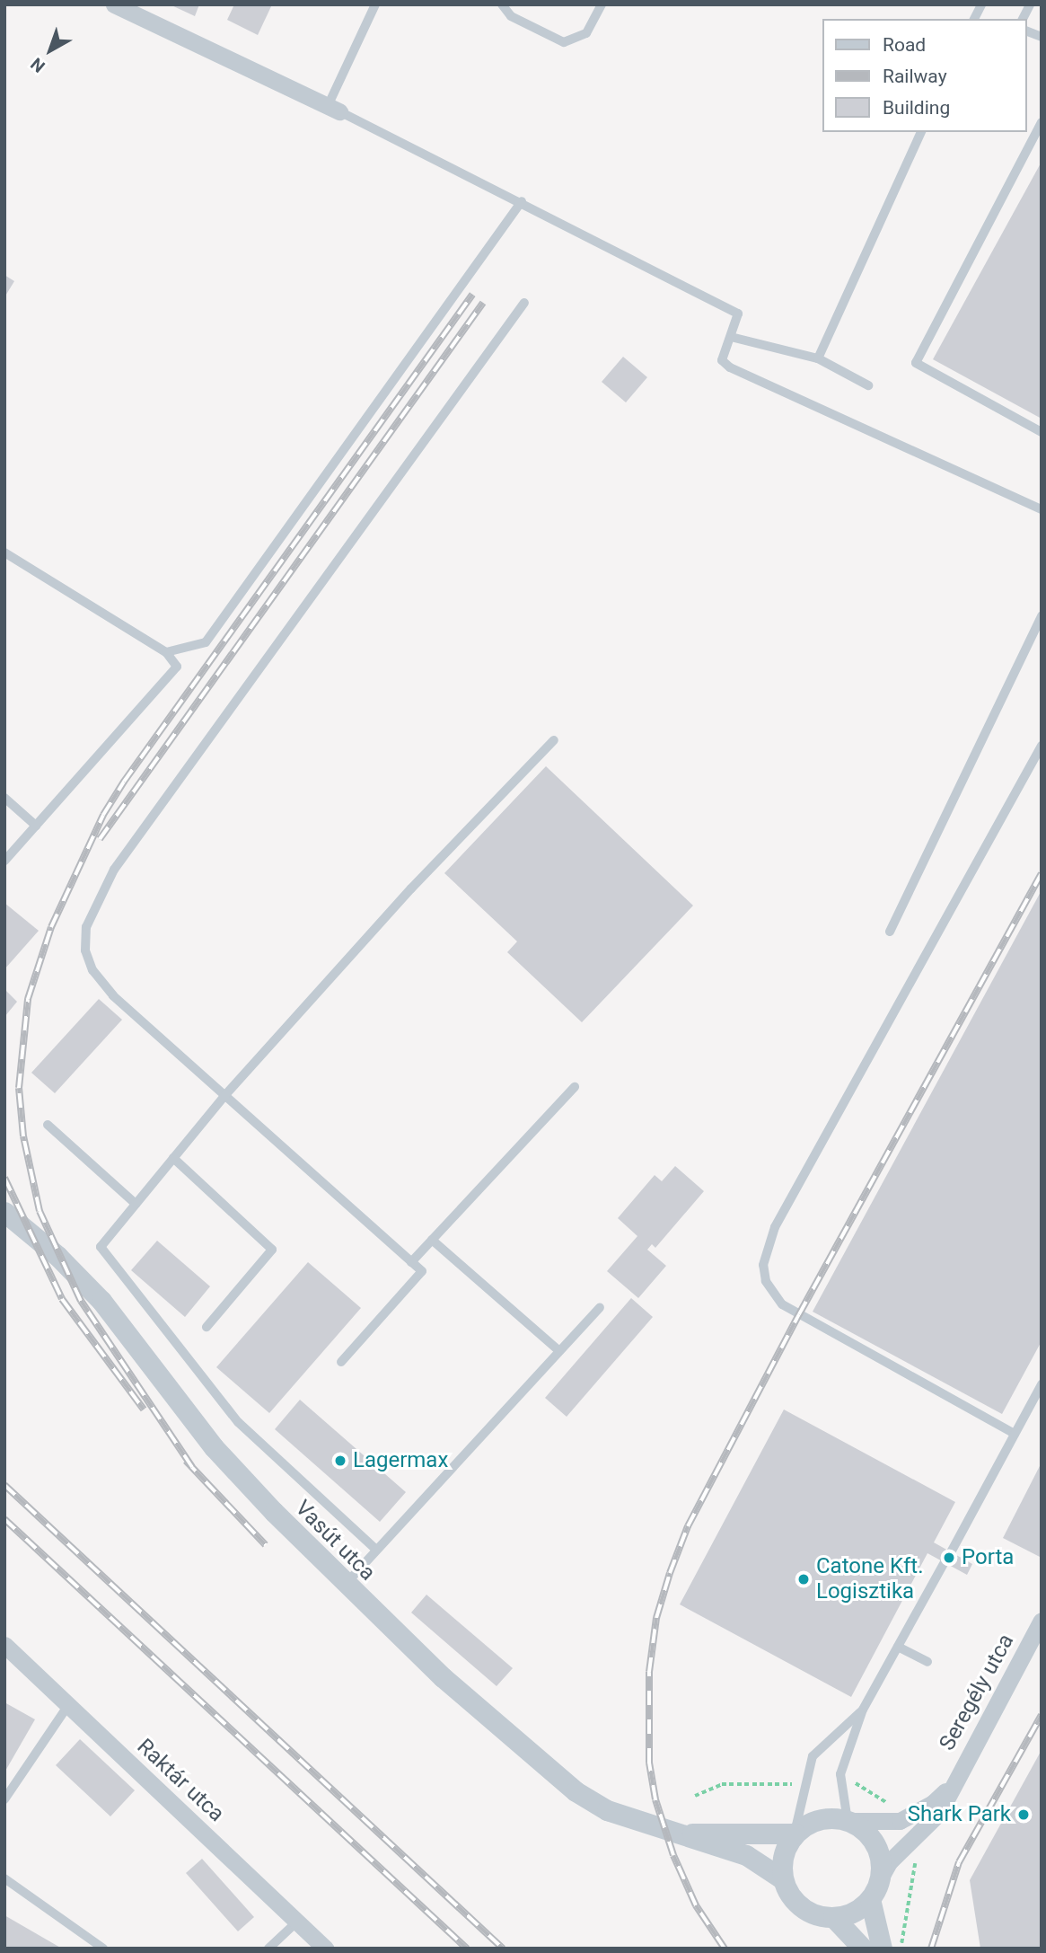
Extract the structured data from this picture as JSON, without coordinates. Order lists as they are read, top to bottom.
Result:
{
  "streets": {
    "street": ["Vasút utca", "Seregély utca", "Raktár utca"]
  },
  "crossings": [
    ["Vasút utca", "Seregély utca"]
  ],
  "places": [
    "Lagermax",
    "Porta",
    "Catone Kft. Logisztika",
    "Shark Park"
  ],
  "legend": ["Road", "Railway", "Building"],
  "north": "bottom left"
}
